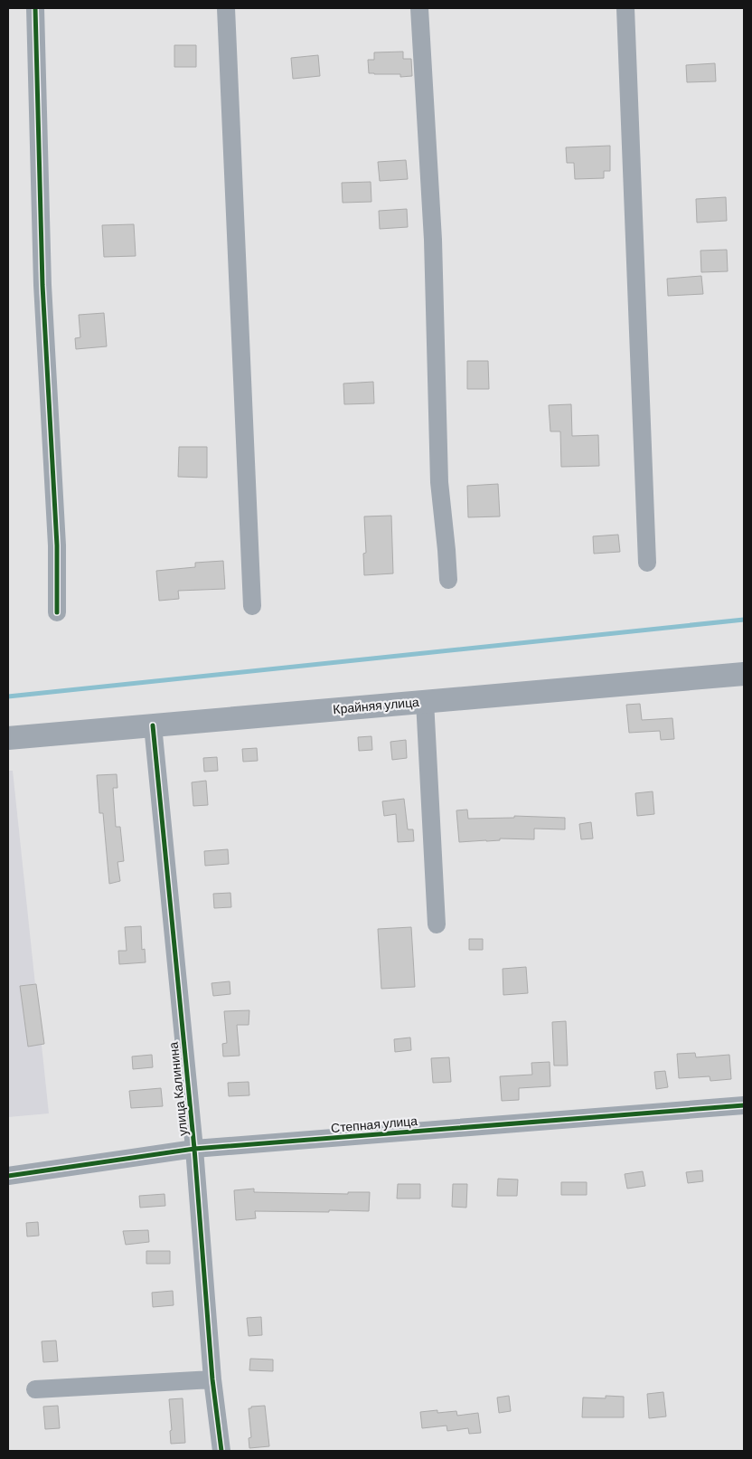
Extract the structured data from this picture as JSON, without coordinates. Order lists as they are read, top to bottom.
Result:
{
  "streets": {
    "main road": ["Крайняя улица"],
    "street": ["улица Калинина", "Степная улица"]
  },
  "crossings": [
    ["Крайняя улица", "улица Калинина"],
    ["улица Калинина", "Степная улица"]
  ]
}
